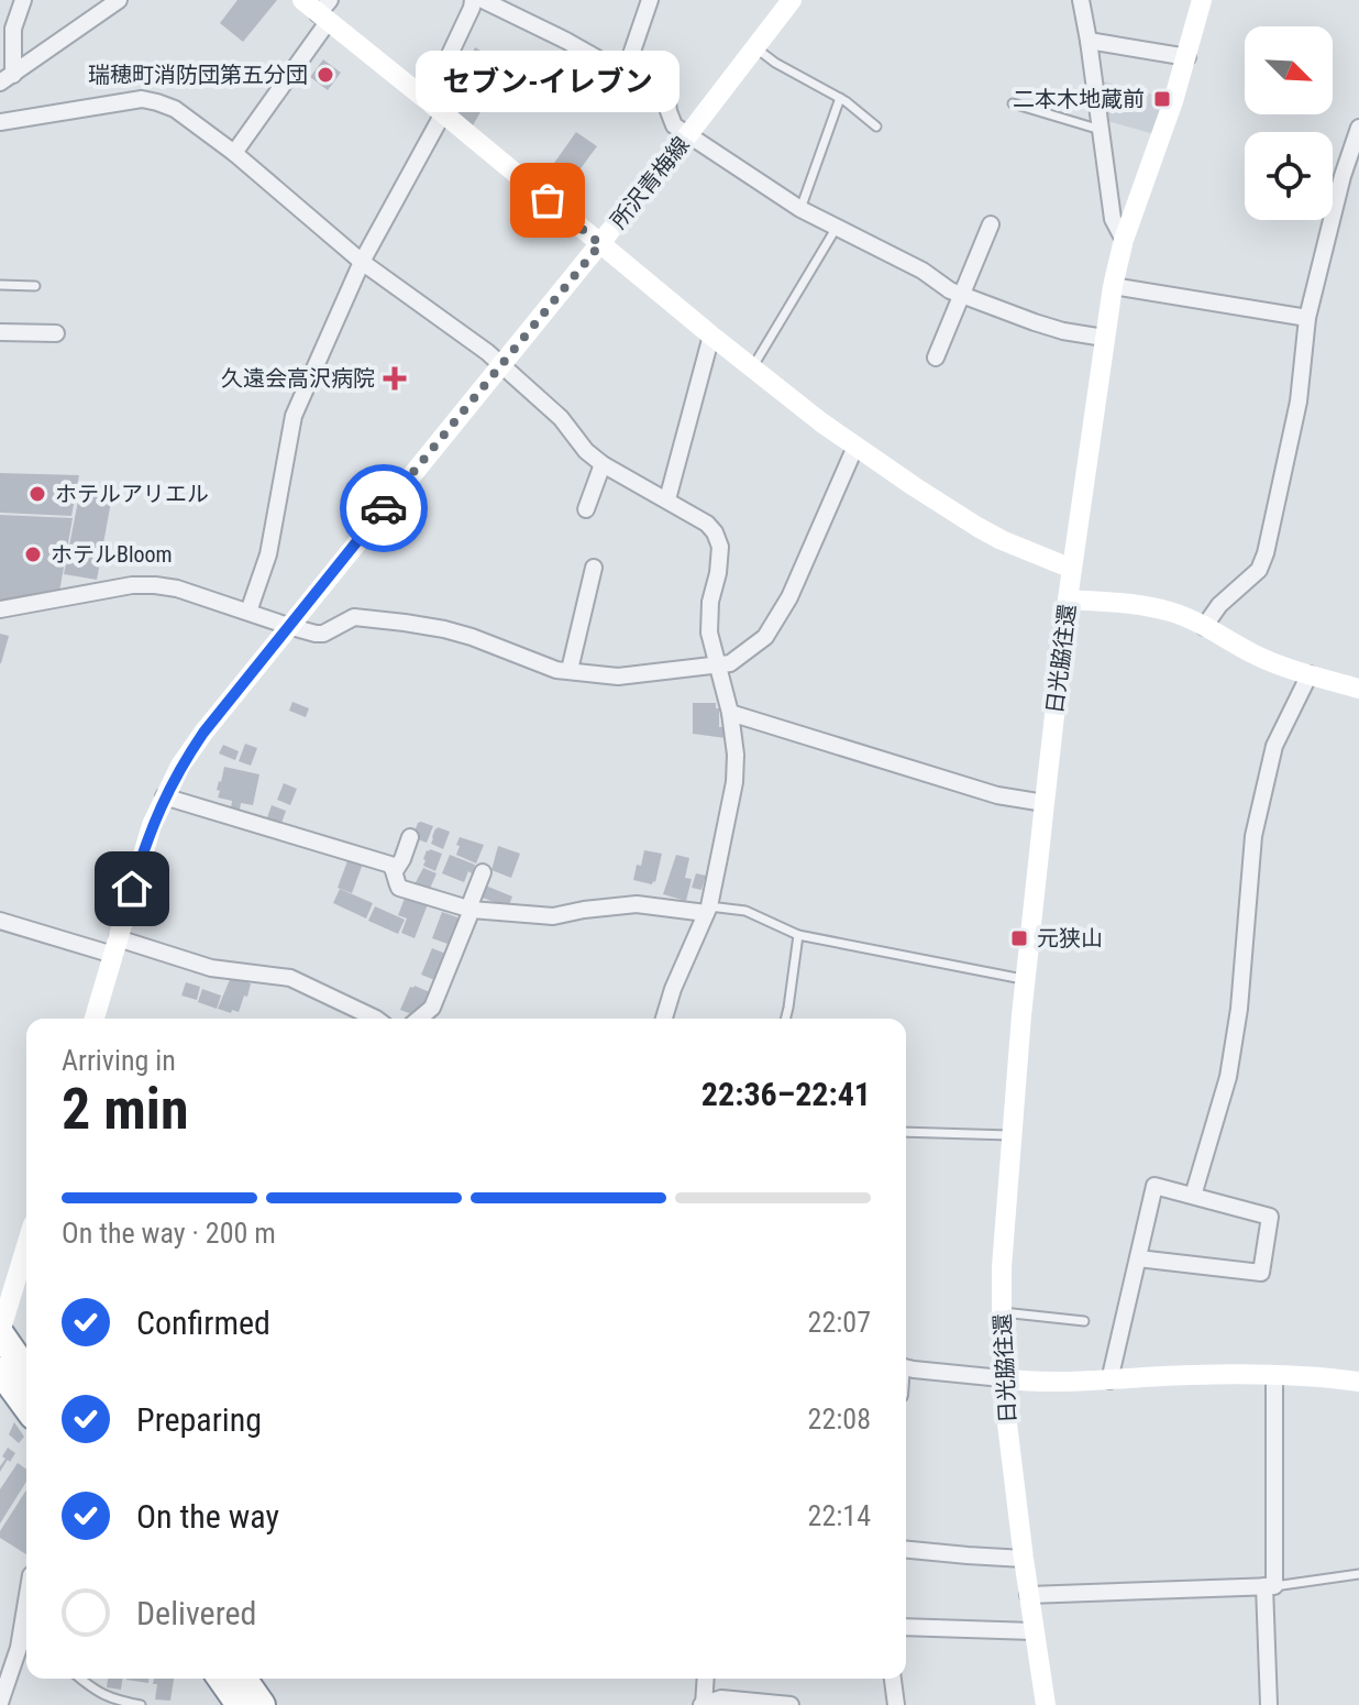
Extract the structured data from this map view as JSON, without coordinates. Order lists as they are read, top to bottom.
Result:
{
  "streets": {
    "main road": ["所沢青梅線", "日光脇往還"]
  },
  "places": {
    "other": [
      "瑞穂町消防団第五分団",
      "セブン-イレブン",
      "ホテルアリエル",
      "ホテルBloom"
    ],
    "transit": ["二本木地蔵前", "元狭山"],
    "health": ["久遠会高沢病院"]
  },
  "north": "bottom right",
  "page": {
    "bubble": "セブン-イレブン",
    "heading": ["2 min", "Arriving in", "22:36–22:41"],
    "bar": "On the way · 200 m",
    "list": [
      ["Confirmed", "22:07"],
      ["Preparing", "22:08"],
      ["On the way", "22:14"],
      "Delivered"
    ]
  }
}
